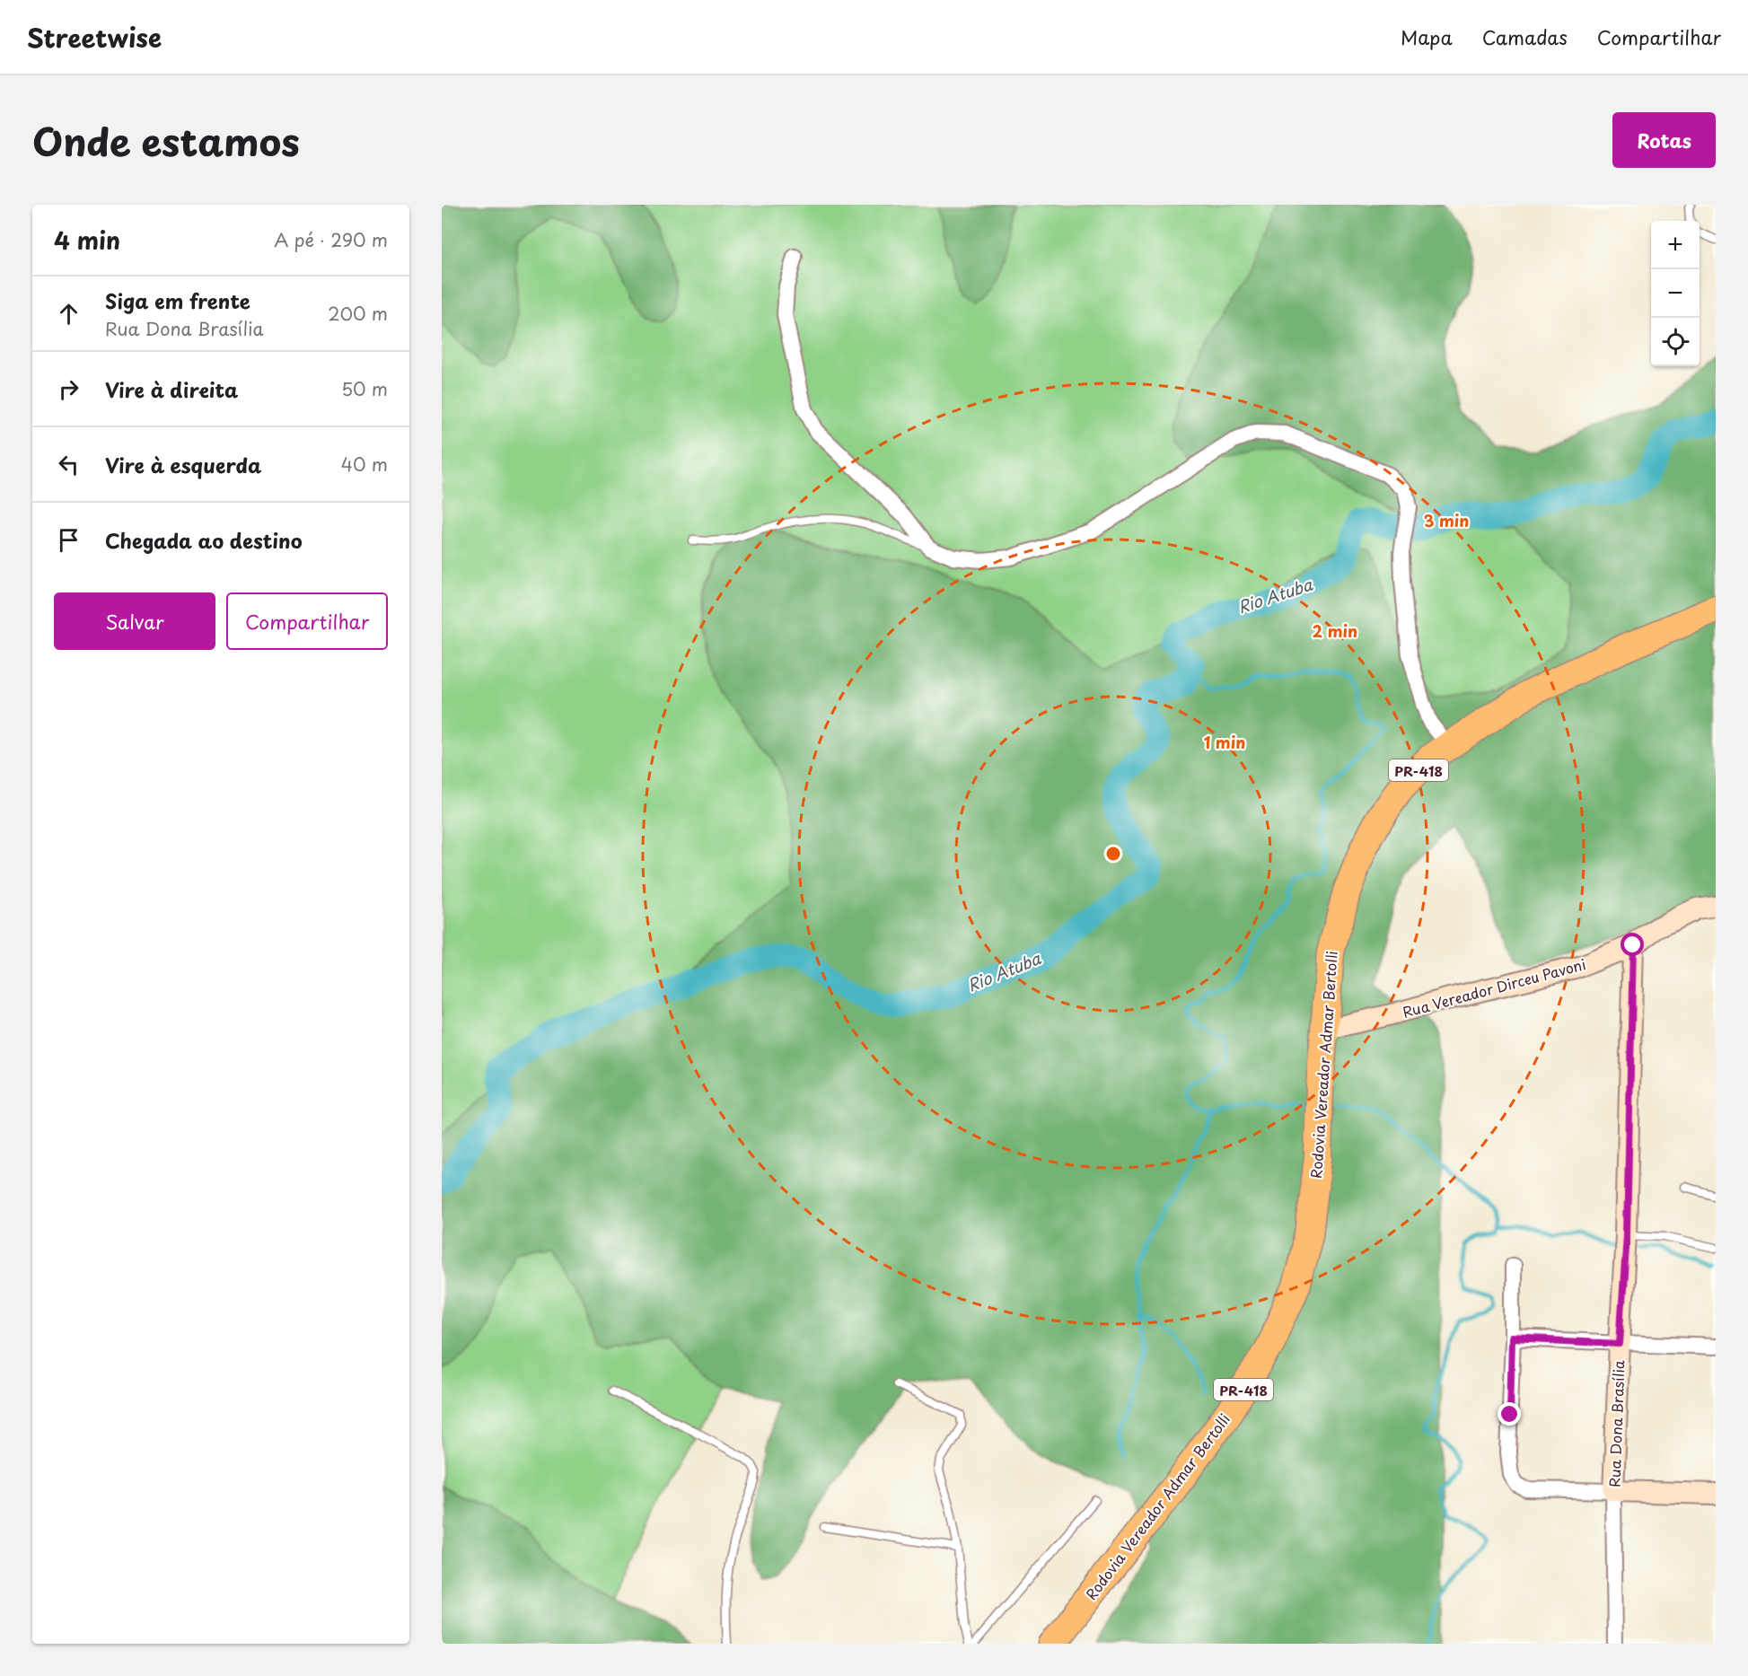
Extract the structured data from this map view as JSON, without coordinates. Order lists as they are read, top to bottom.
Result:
{
  "streets": {
    "highway": ["PR-418", "Rodovia Vereador Admar Bertolli"],
    "street": ["Rua Vereador Dirceu Pavoni", "Rua Dona Brasília"]
  },
  "crossings": [
    ["Rua Vereador Dirceu Pavoni", "Rodovia Vereador Admar Bertolli"],
    ["Rua Vereador Dirceu Pavoni", "Rua Dona Brasília"]
  ],
  "water": ["Rio Atuba"],
  "page": {
    "header": "Streetwise",
    "nav": ["Mapa", "Camadas", "Compartilhar"],
    "title": "Onde estamos",
    "buttons": [
      "Rotas",
      ["Salvar", "Compartilhar"]
    ],
    "heading": ["4 min", "A pé · 290 m"],
    "map_buttons": ["+", "−"],
    "list": [
      ["Siga em frente", "Rua Dona Brasília", "200 m"],
      ["Vire à direita", "50 m"],
      ["Vire à esquerda", "40 m"],
      "Chegada ao destino"
    ]
  },
  "rings": ["3 min", "2 min", "1 min"]
}
